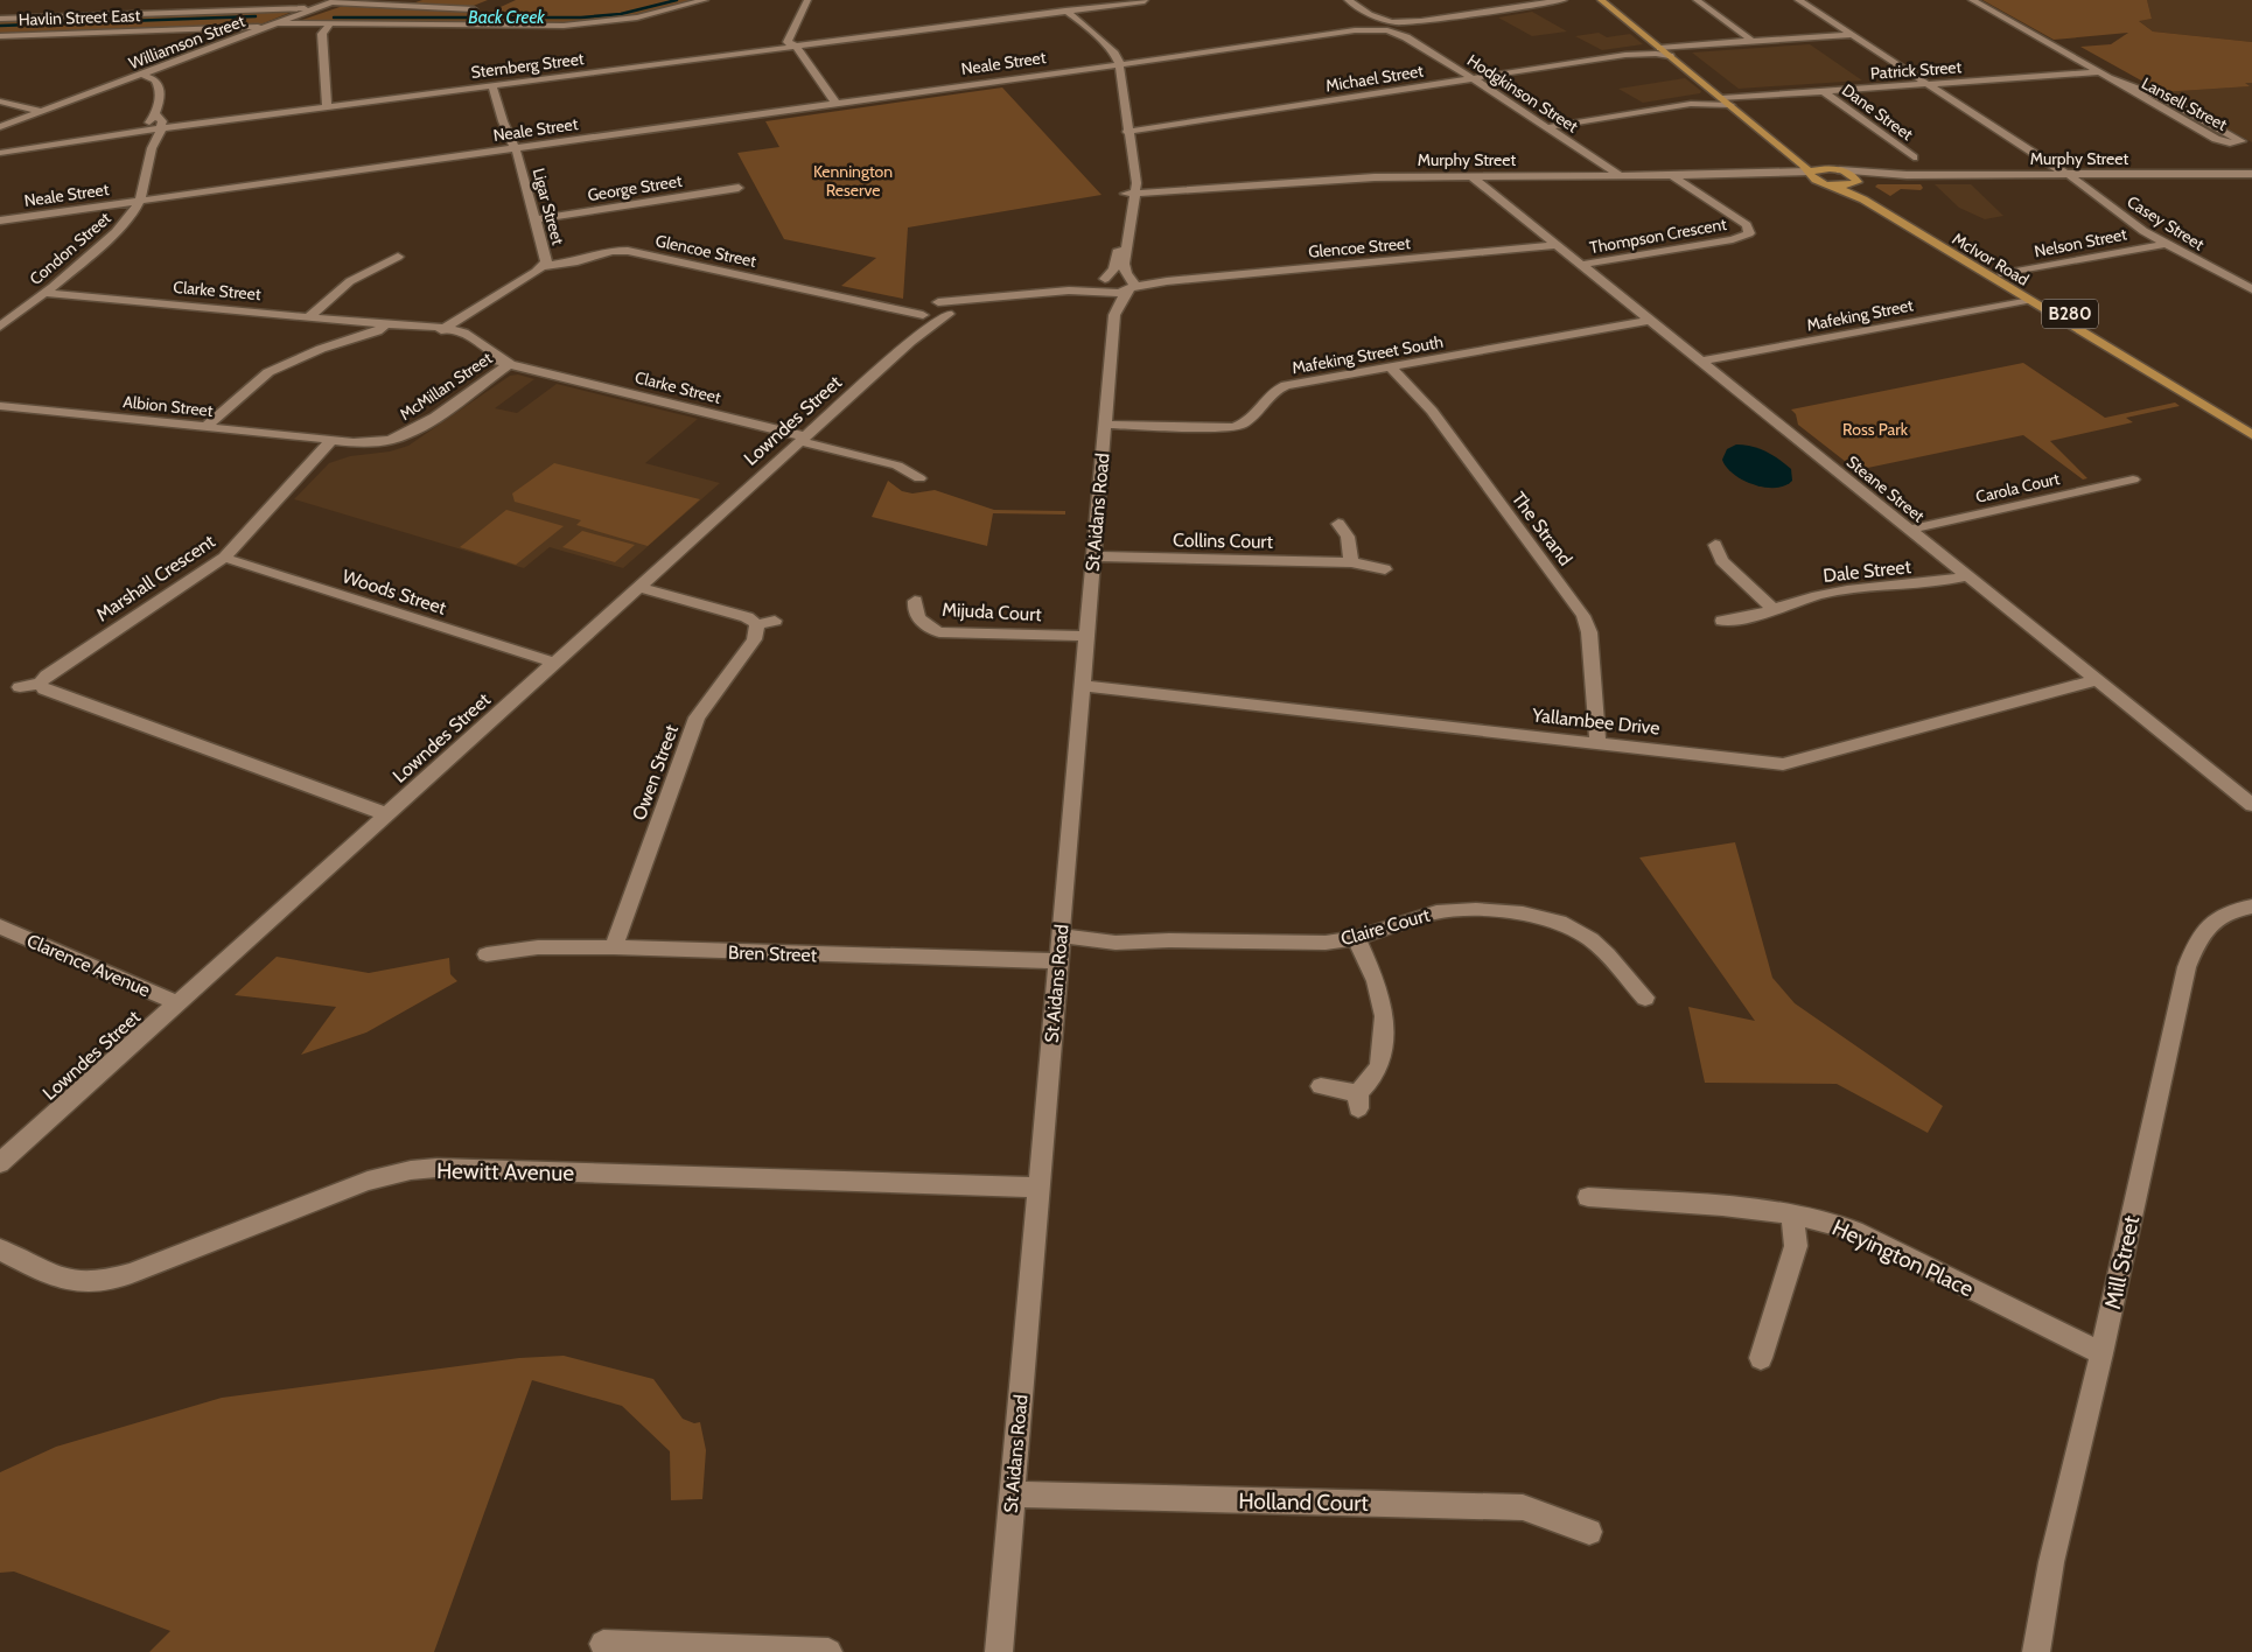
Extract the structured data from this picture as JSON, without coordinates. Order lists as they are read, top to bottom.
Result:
{
  "streets": {
    "main road": ["McIvor Road", "B280"],
    "street": [
      "Havlin Street East",
      "Williamson Street",
      "Neale Street",
      "Sternberg Street",
      "Patrick Street",
      "Michael Street",
      "Hodgkinson Street",
      "Lansell Street",
      "Dane Street",
      "Murphy Street",
      "George Street",
      "Ligar Street",
      "Casey Street",
      "Thompson Crescent",
      "Nelson Street",
      "Glencoe Street",
      "Condon Street",
      "Clarke Street",
      "Mafeking Street",
      "Mafeking Street South",
      "McMillan Street",
      "Albion Street",
      "Lowndes Street",
      "Carola Court",
      "Steane Street",
      "St Aidans Road",
      "The Strand",
      "Collins Court",
      "Dale Street",
      "Marshall Crescent",
      "Woods Street",
      "Mijuda Court",
      "Yallambee Drive",
      "Owen Street",
      "Claire Court",
      "Bren Street",
      "Clarence Avenue",
      "Hewitt Avenue",
      "Heyington Place",
      "Mill Street",
      "Holland Court"
    ]
  },
  "crossings": [
    ["Havlin Street East", "Williamson Street"],
    ["Neale Street", "Hodgkinson Street"],
    ["Neale Street", "Ligar Street"],
    ["Neale Street", "Condon Street"],
    ["Sternberg Street", "Ligar Street"],
    ["Sternberg Street", "Condon Street"],
    ["Patrick Street", "Hodgkinson Street"],
    ["Patrick Street", "Lansell Street"],
    ["Patrick Street", "Dane Street"],
    ["Patrick Street", "Casey Street"],
    ["Patrick Street", "B280"],
    ["Michael Street", "Hodgkinson Street"],
    ["Michael Street", "Casey Street"],
    ["Michael Street", "B280"],
    ["Hodgkinson Street", "Murphy Street"],
    ["Murphy Street", "Casey Street"],
    ["Murphy Street", "Thompson Crescent"],
    ["Murphy Street", "McIvor Road"],
    ["Murphy Street", "B280"],
    ["Murphy Street", "Steane Street"],
    ["George Street", "Ligar Street"],
    ["Ligar Street", "Glencoe Street"],
    ["Ligar Street", "Clarke Street"],
    ["Casey Street", "Nelson Street"],
    ["Thompson Crescent", "Steane Street"],
    ["Nelson Street", "McIvor Road"],
    ["Glencoe Street", "Lowndes Street"],
    ["Glencoe Street", "Steane Street"],
    ["Glencoe Street", "St Aidans Road"],
    ["Condon Street", "Clarke Street"],
    ["McIvor Road", "B280"],
    ["McIvor Road", "Mafeking Street"],
    ["Clarke Street", "McMillan Street"],
    ["Clarke Street", "Lowndes Street"],
    ["Mafeking Street", "Steane Street"],
    ["Mafeking Street South", "Steane Street"],
    ["Mafeking Street South", "St Aidans Road"],
    ["Mafeking Street South", "The Strand"],
    ["McMillan Street", "Albion Street"],
    ["McMillan Street", "Marshall Crescent"],
    ["Albion Street", "Marshall Crescent"],
    ["Lowndes Street", "Woods Street"],
    ["Lowndes Street", "Clarence Avenue"],
    ["Carola Court", "Steane Street"],
    ["Steane Street", "Dale Street"],
    ["Steane Street", "Yallambee Drive"],
    ["St Aidans Road", "Collins Court"],
    ["St Aidans Road", "Mijuda Court"],
    ["St Aidans Road", "Yallambee Drive"],
    ["St Aidans Road", "Claire Court"],
    ["St Aidans Road", "Bren Street"],
    ["St Aidans Road", "Hewitt Avenue"],
    ["St Aidans Road", "Holland Court"],
    ["The Strand", "Yallambee Drive"],
    ["Marshall Crescent", "Woods Street"],
    ["Owen Street", "Bren Street"],
    ["Heyington Place", "Mill Street"]
  ],
  "water": ["Back Creek"],
  "parks": ["Kennington Reserve", "Ross Park"]
}
